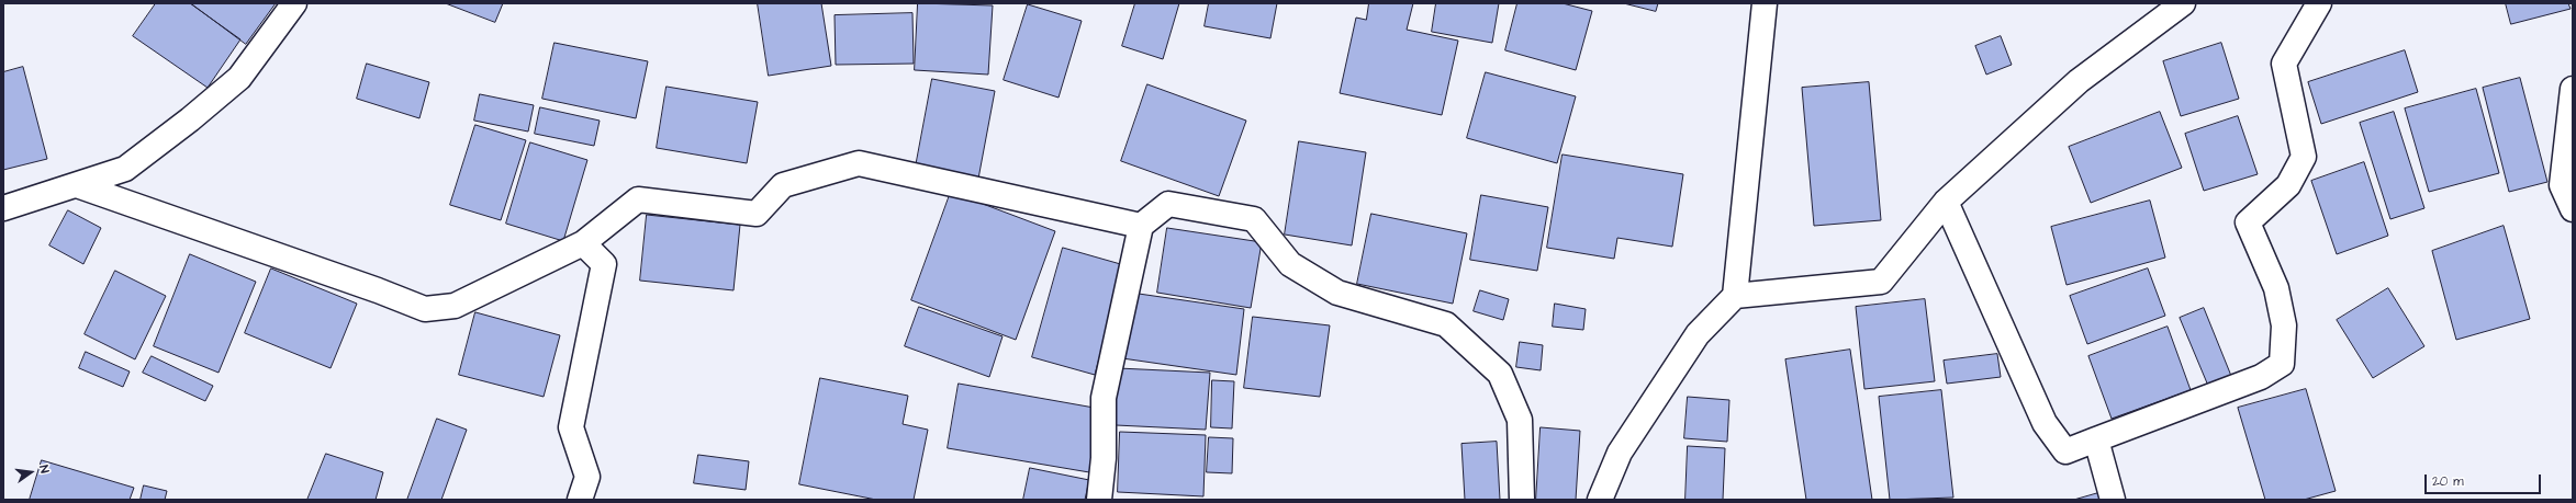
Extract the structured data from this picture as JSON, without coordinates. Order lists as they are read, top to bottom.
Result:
{
  "scale_bar": "20 m",
  "north": "right"
}
